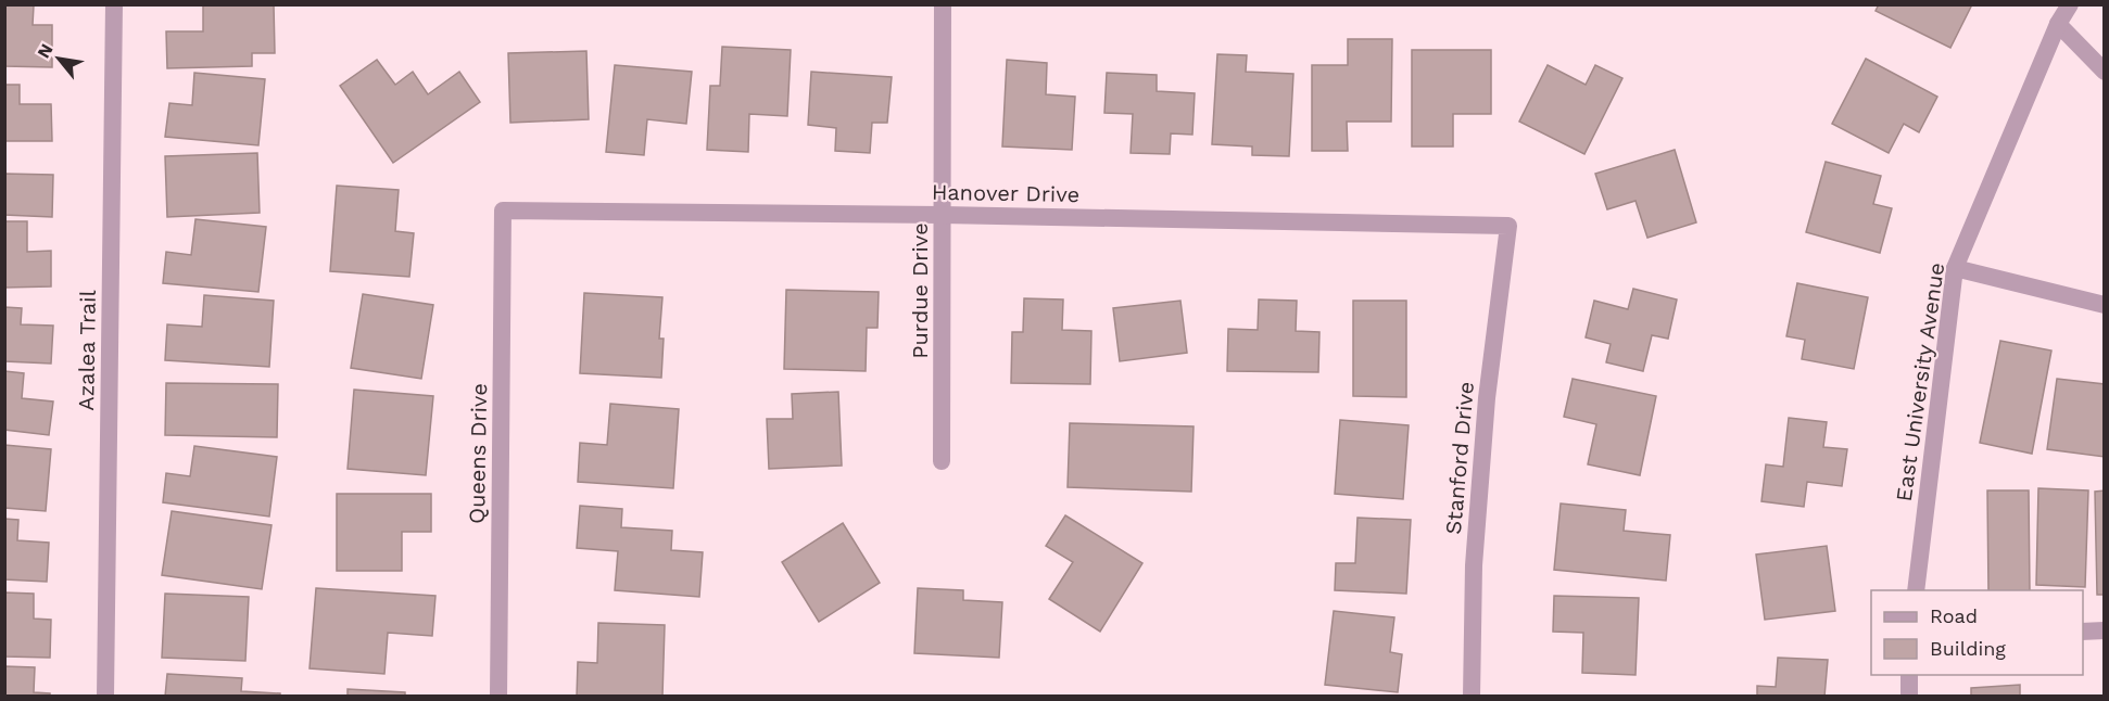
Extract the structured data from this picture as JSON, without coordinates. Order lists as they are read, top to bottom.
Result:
{
  "streets": {
    "street": [
      "Hanover Drive",
      "Purdue Drive",
      "Azalea Trail",
      "East University Avenue",
      "Queens Drive",
      "Stanford Drive"
    ]
  },
  "crossings": [
    ["Hanover Drive", "Purdue Drive"],
    ["Hanover Drive", "Queens Drive"],
    ["Hanover Drive", "Stanford Drive"]
  ],
  "legend": ["Road", "Building"],
  "north": "top left"
}
